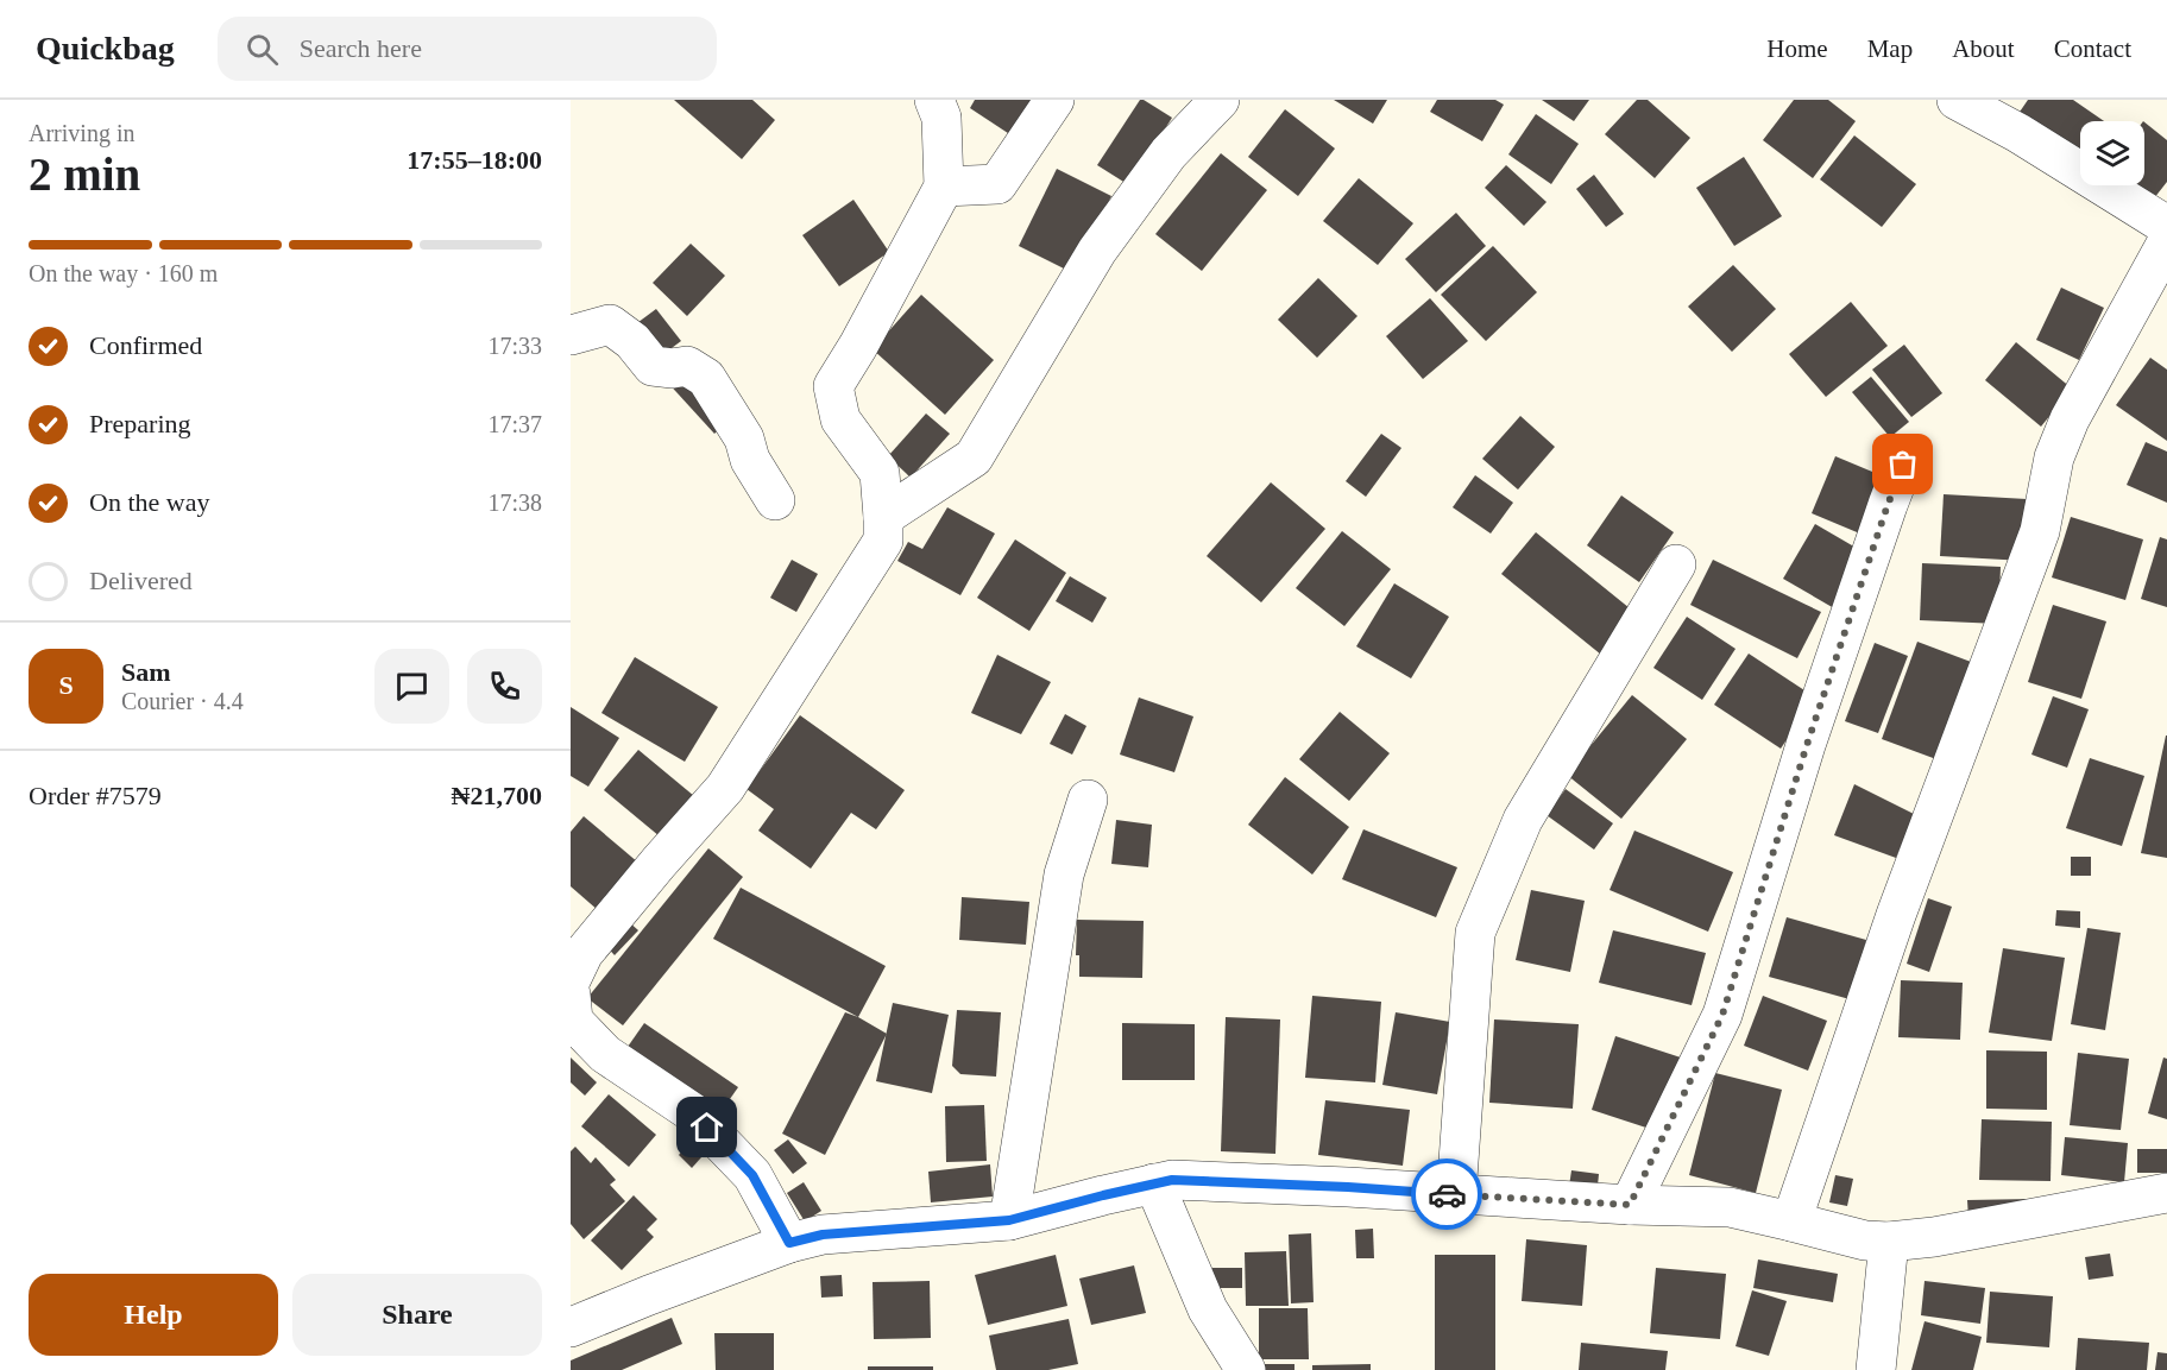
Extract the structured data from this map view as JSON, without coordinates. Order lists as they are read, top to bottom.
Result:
{
  "page": {
    "header": "Quickbag",
    "search": "Search here",
    "nav": [
      "Home",
      "Map",
      "About",
      "Contact"
    ],
    "heading": ["2 min", "Arriving in", "17:55–18:00"],
    "panel": [
      "Sam",
      "Courier · 4.4",
      "Order #7579",
      "₦21,700"
    ],
    "bar": "On the way · 160 m",
    "list": [
      ["Confirmed", "17:33"],
      ["Preparing", "17:37"],
      ["On the way", "17:38"],
      "Delivered"
    ],
    "round": "S",
    "buttons": ["Help", "Share"]
  }
}
